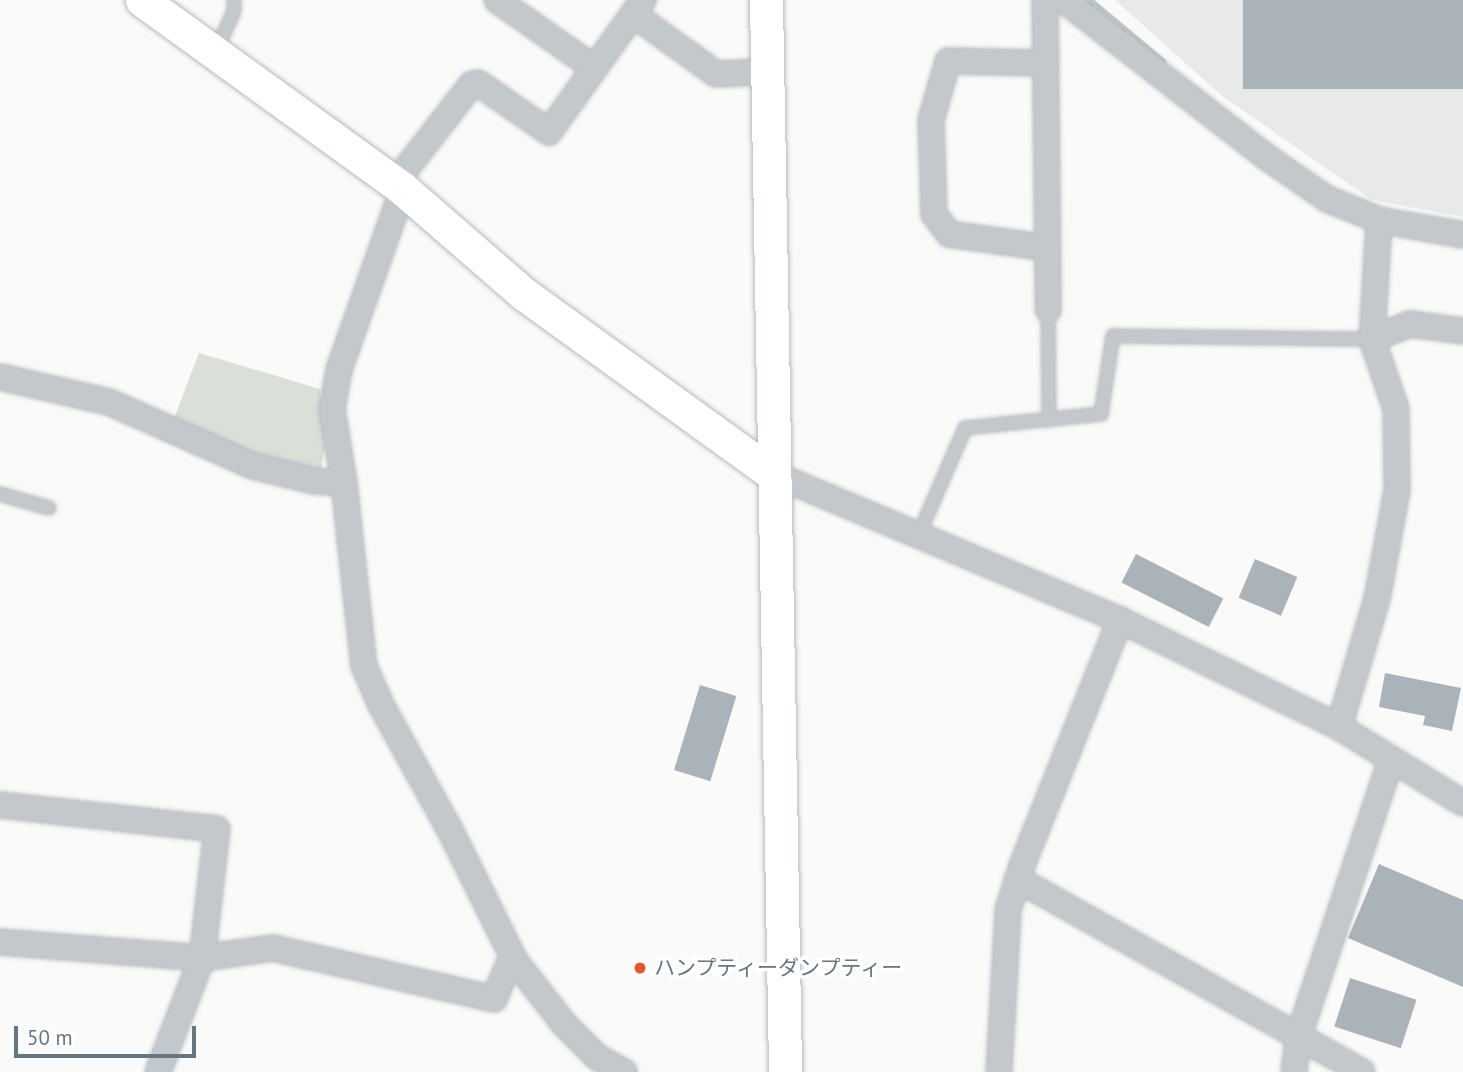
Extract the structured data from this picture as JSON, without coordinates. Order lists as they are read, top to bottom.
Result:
{
  "places": ["ハンプティーダンプティー"],
  "scale_bar": "50 m"
}
